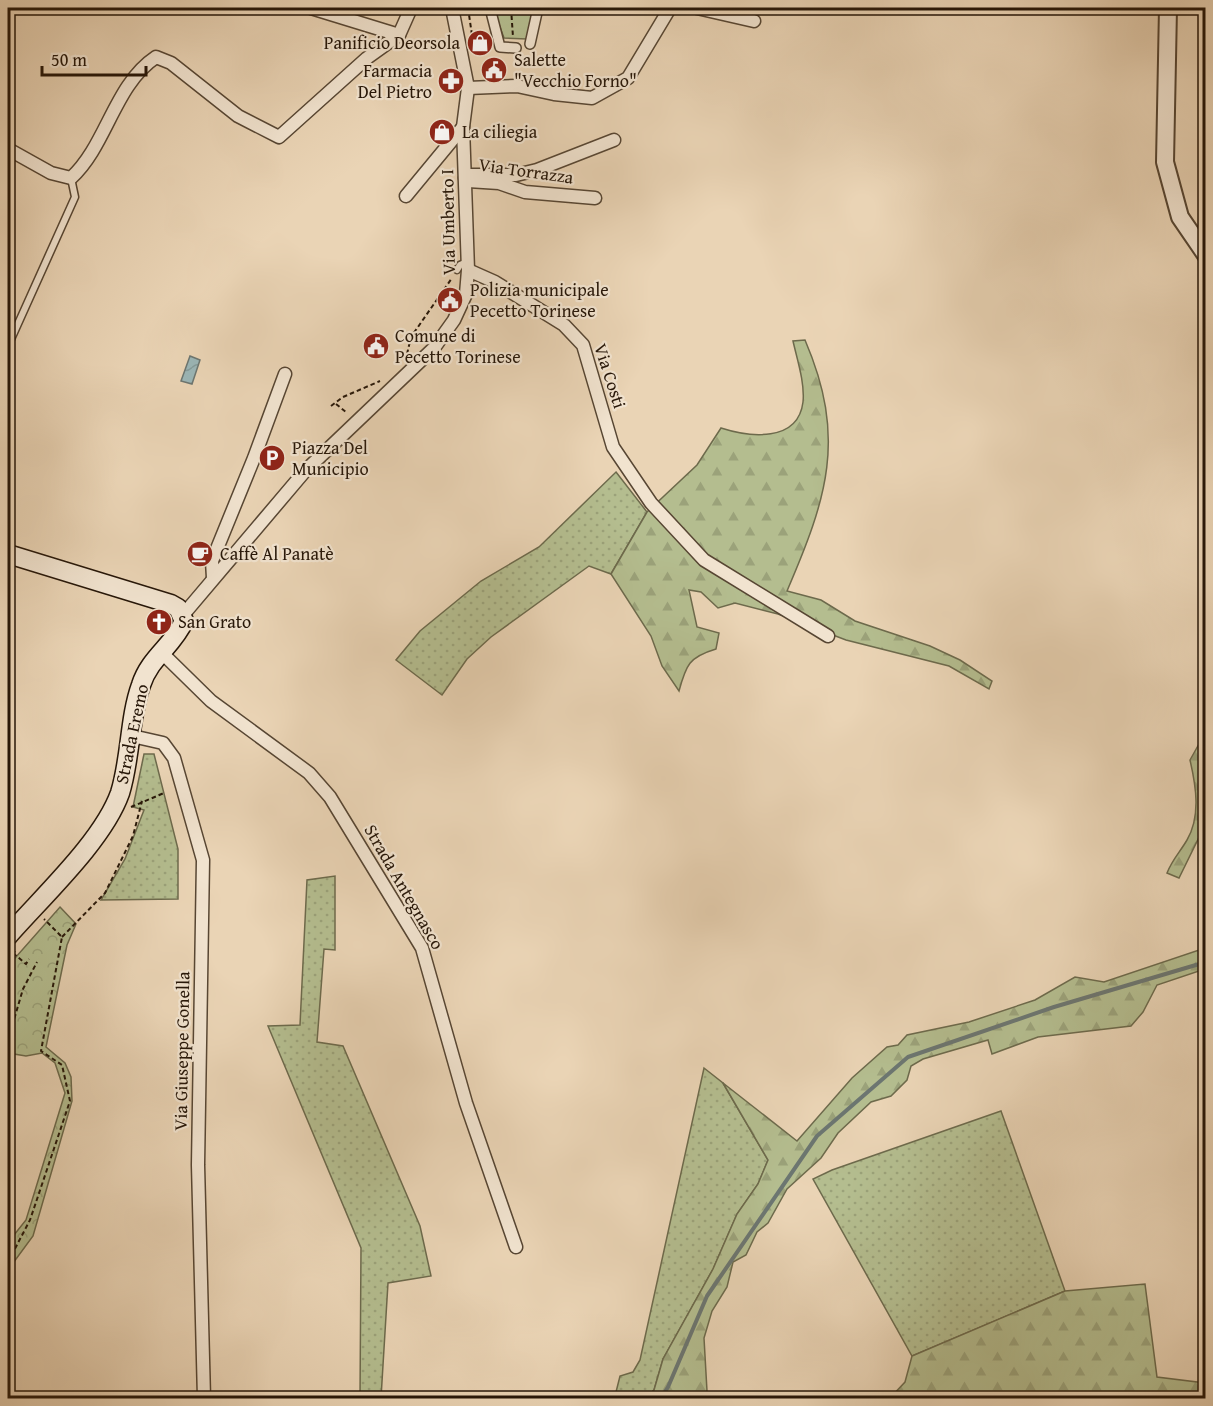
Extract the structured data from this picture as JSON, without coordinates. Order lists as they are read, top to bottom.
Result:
{
  "streets": {
    "main road": ["Strada Eremo"],
    "street": [
      "Via Torrazza",
      "Via Umberto I",
      "Via Costi",
      "Strada Antegnasco",
      "Via Giuseppe Gonella"
    ]
  },
  "crossings": [
    ["Via Torrazza", "Via Umberto I"],
    ["Via Umberto I", "Via Costi"],
    ["Via Umberto I", "Strada Eremo"],
    ["Strada Eremo", "Strada Antegnasco"],
    ["Strada Eremo", "Via Giuseppe Gonella"]
  ],
  "places": {
    "shop": ["Panificio Deorsola", "La ciliegia"],
    "public building": ["Salette \"Vecchio Forno\"", "Polizia municipale Pecetto Torinese", "Comune di Pecetto Torinese"],
    "pharmacy": ["Farmacia Del Pietro"],
    "parking": ["Piazza Del Municipio"],
    "cafe": ["Caffè Al Panatè"],
    "church": ["San Grato"]
  },
  "scale_bar": "50 m"
}
